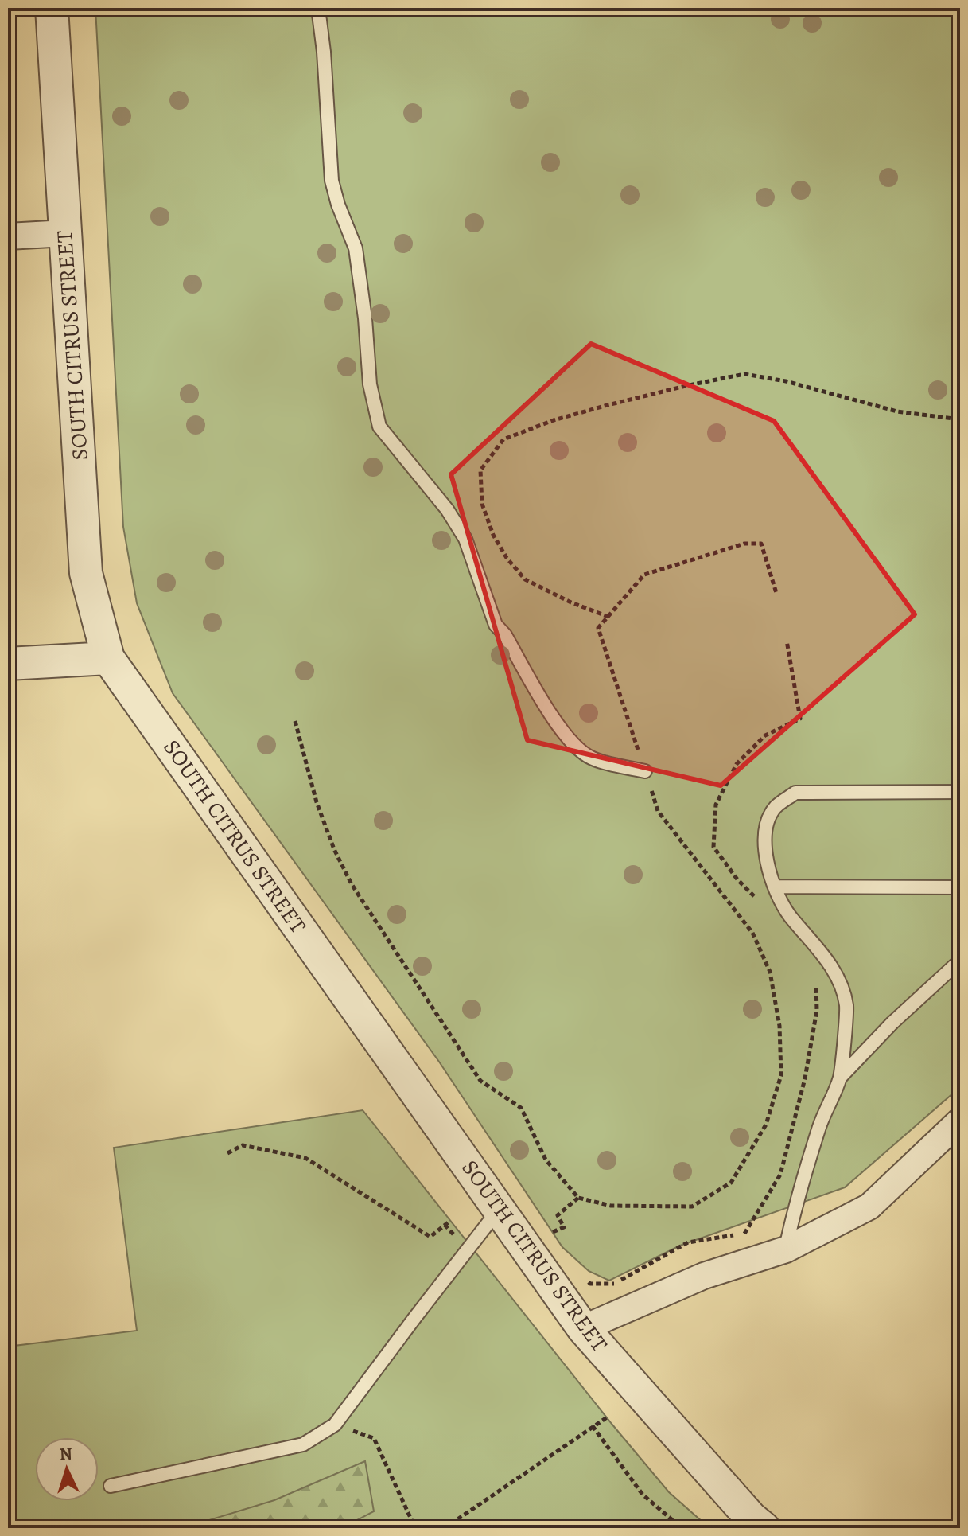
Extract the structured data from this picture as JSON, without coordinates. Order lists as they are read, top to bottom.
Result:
{
  "streets": {
    "street": ["SOUTH CITRUS STREET"]
  },
  "north": "top"
}
